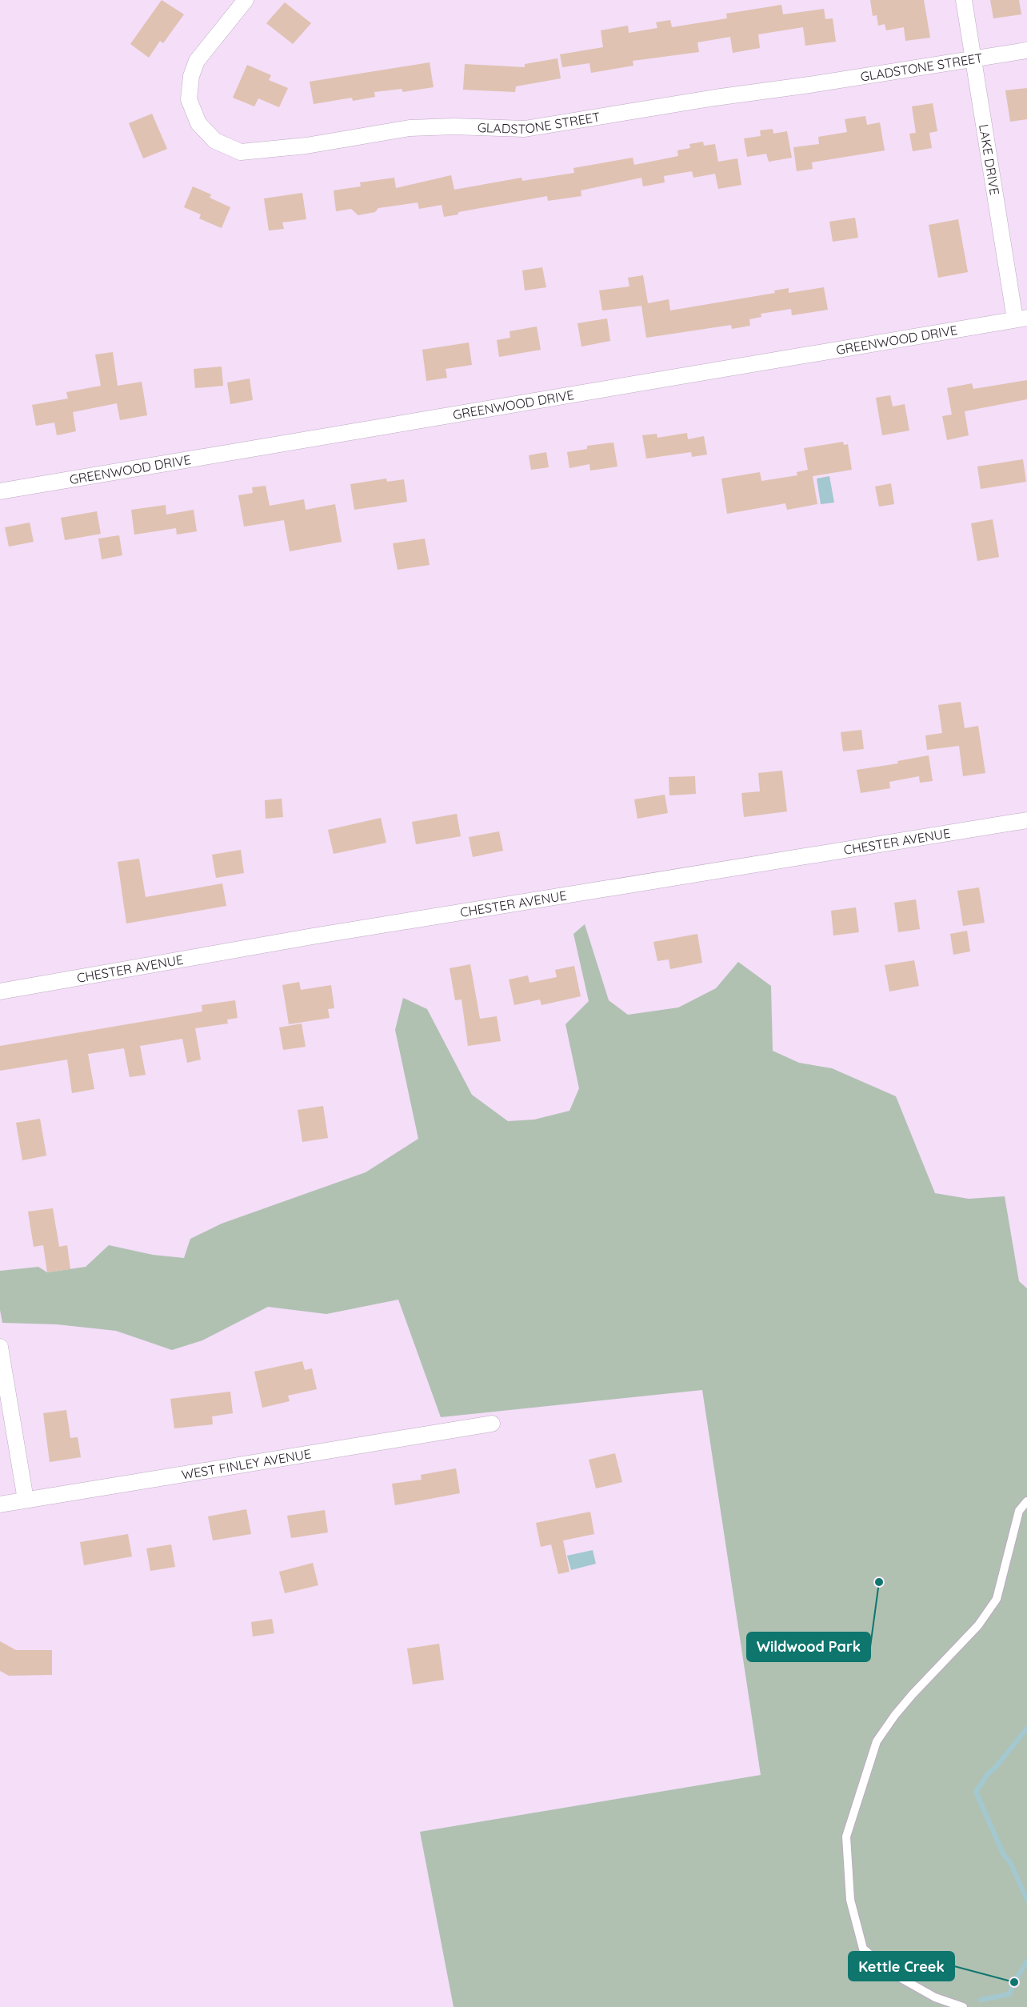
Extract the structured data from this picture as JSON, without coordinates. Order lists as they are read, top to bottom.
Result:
{
  "streets": {
    "street": [
      "GLADSTONE STREET",
      "LAKE DRIVE",
      "GREENWOOD DRIVE",
      "CHESTER AVENUE",
      "WEST FINLEY AVENUE"
    ]
  },
  "crossings": [
    ["GLADSTONE STREET", "LAKE DRIVE"],
    ["LAKE DRIVE", "GREENWOOD DRIVE"]
  ],
  "places": ["Wildwood Park", "Kettle Creek"]
}
